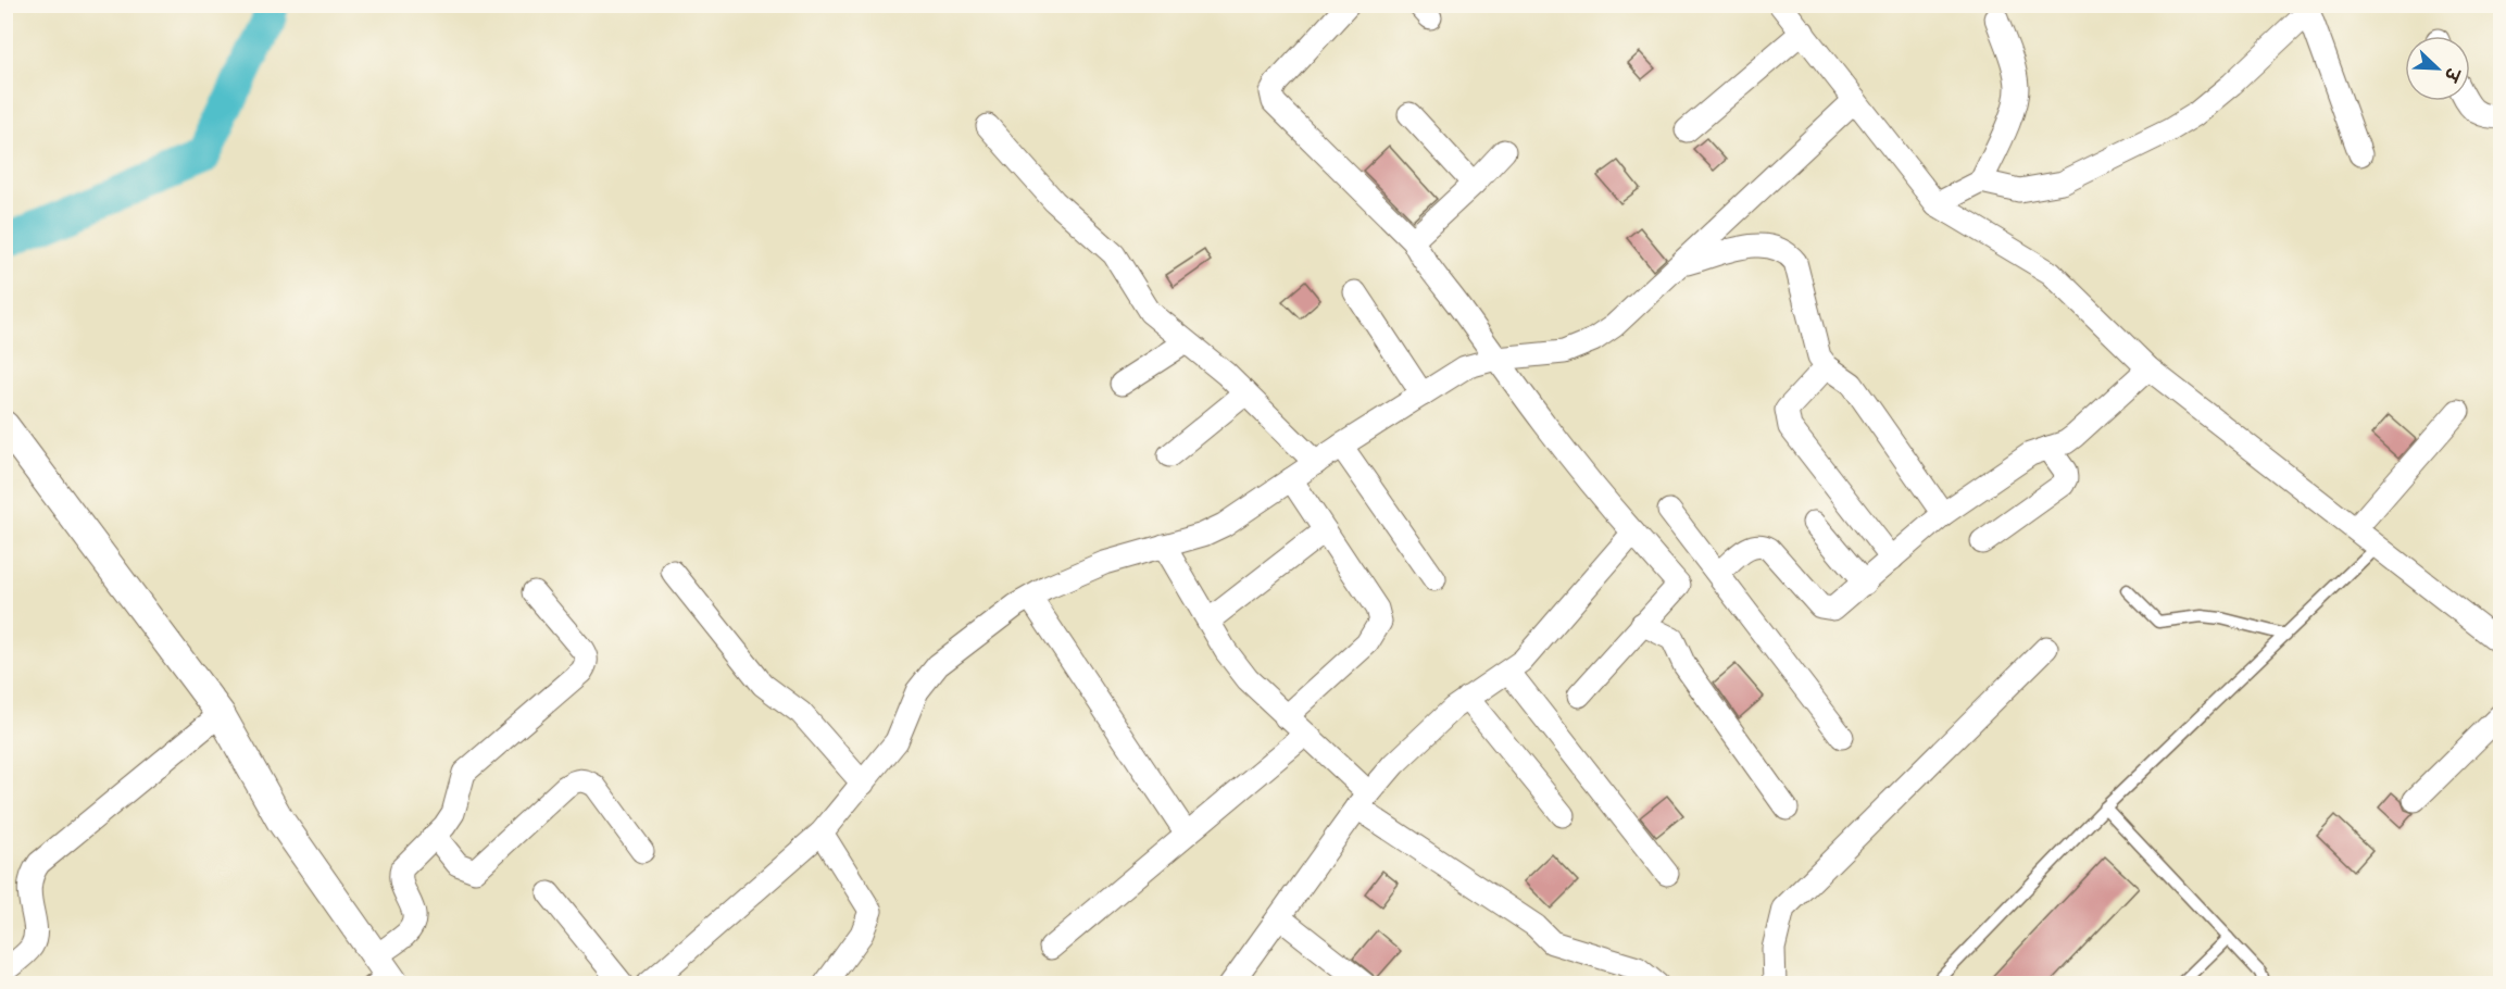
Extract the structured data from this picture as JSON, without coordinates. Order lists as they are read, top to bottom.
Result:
{
  "north": "bottom right"
}
